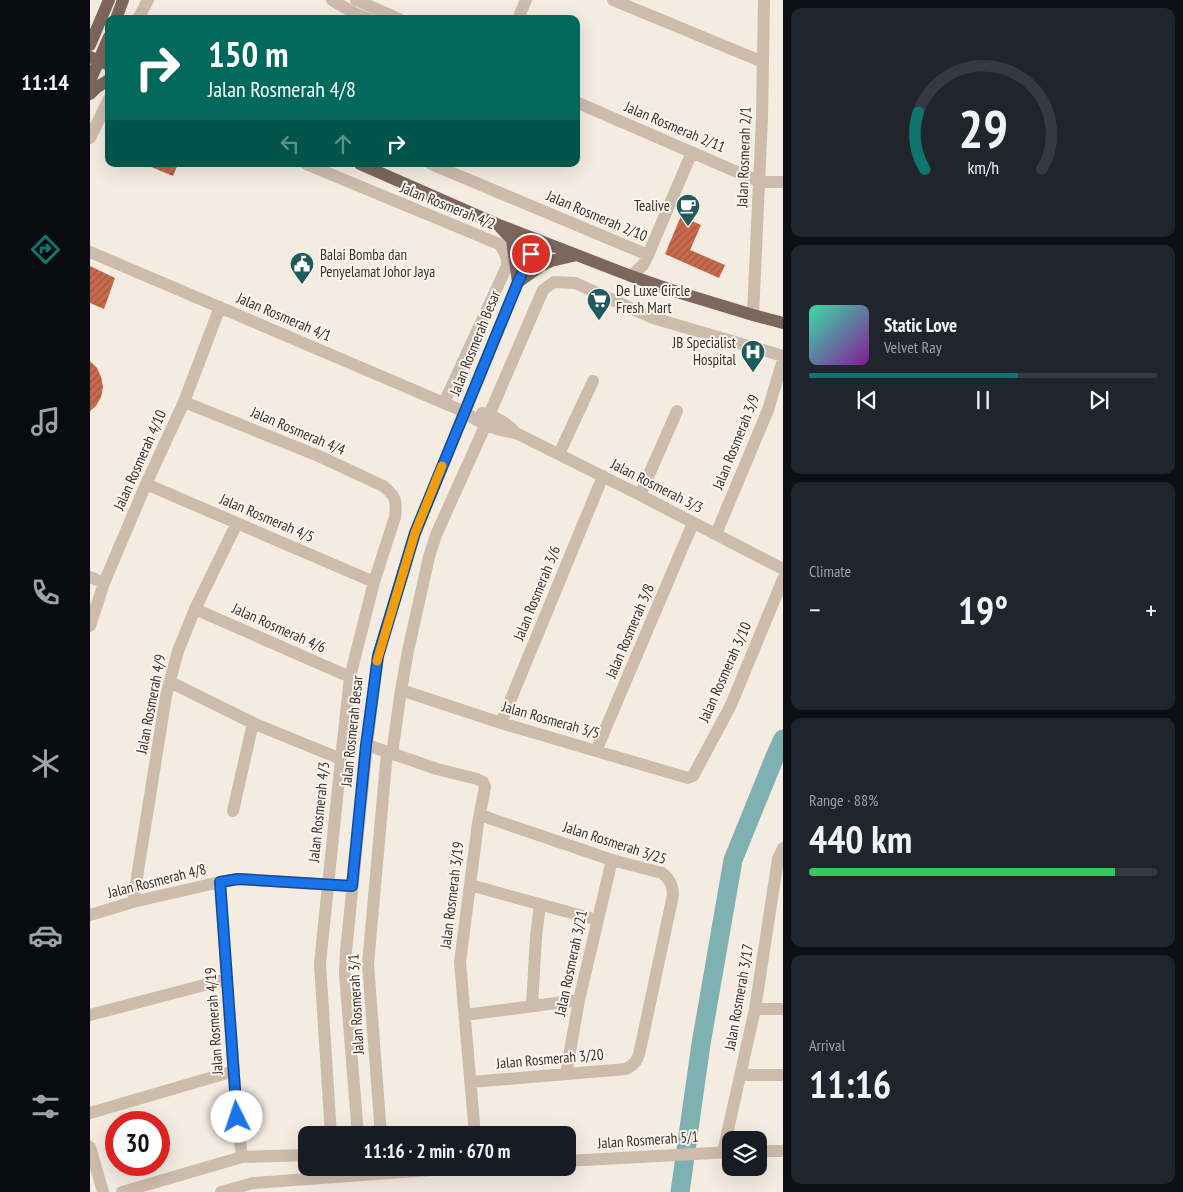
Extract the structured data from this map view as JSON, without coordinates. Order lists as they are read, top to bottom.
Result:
{
  "streets": {
    "street": [
      "Jalan Rosmerah 2/11",
      "Jalan Rosmerah 2/1",
      "Jalan Rosmerah 4/2",
      "Jalan Rosmerah 2/10",
      "Jalan Rosmerah 4/1",
      "Jalan Rosmerah Besar",
      "Jalan Rosmerah 4/4",
      "Jalan Rosmerah 3/9",
      "Jalan Rosmerah 4/10",
      "Jalan Rosmerah 3/3",
      "Jalan Rosmerah 4/5",
      "Jalan Rosmerah 3/6",
      "Jalan Rosmerah 4/6",
      "Jalan Rosmerah 3/8",
      "Jalan Rosmerah 3/10",
      "Jalan Rosmerah 4/9",
      "Jalan Rosmerah 3/5",
      "Jalan Rosmerah 4/3",
      "Jalan Rosmerah 3/25",
      "Jalan Rosmerah 4/8",
      "Jalan Rosmerah 3/19",
      "Jalan Rosmerah 3/21",
      "Jalan Rosmerah 3/17",
      "Jalan Rosmerah 3/1",
      "Jalan Rosmerah 4/19",
      "Jalan Rosmerah 3/20",
      "Jalan Rosmerah 5/1"
    ]
  },
  "crossings": [
    ["Jalan Rosmerah 2/11", "Jalan Rosmerah 2/1"],
    ["Jalan Rosmerah 2/11", "Jalan Rosmerah 2/10"],
    ["Jalan Rosmerah 4/2", "Jalan Rosmerah 4/1"],
    ["Jalan Rosmerah 4/1", "Jalan Rosmerah Besar"],
    ["Jalan Rosmerah 4/1", "Jalan Rosmerah 4/10"],
    ["Jalan Rosmerah 4/1", "Jalan Rosmerah 3/3"],
    ["Jalan Rosmerah Besar", "Jalan Rosmerah 3/3"],
    ["Jalan Rosmerah Besar", "Jalan Rosmerah 4/8"],
    ["Jalan Rosmerah Besar", "Jalan Rosmerah 3/19"],
    ["Jalan Rosmerah 4/4", "Jalan Rosmerah 4/10"],
    ["Jalan Rosmerah 4/4", "Jalan Rosmerah 4/3"],
    ["Jalan Rosmerah 3/9", "Jalan Rosmerah 3/3"],
    ["Jalan Rosmerah 4/10", "Jalan Rosmerah 4/5"],
    ["Jalan Rosmerah 3/3", "Jalan Rosmerah 3/6"],
    ["Jalan Rosmerah 3/3", "Jalan Rosmerah 3/8"],
    ["Jalan Rosmerah 3/3", "Jalan Rosmerah 3/1"],
    ["Jalan Rosmerah 4/5", "Jalan Rosmerah 4/9"],
    ["Jalan Rosmerah 4/5", "Jalan Rosmerah 4/3"],
    ["Jalan Rosmerah 3/6", "Jalan Rosmerah 3/5"],
    ["Jalan Rosmerah 4/6", "Jalan Rosmerah 4/9"],
    ["Jalan Rosmerah 4/6", "Jalan Rosmerah 4/3"],
    ["Jalan Rosmerah 3/8", "Jalan Rosmerah 3/5"],
    ["Jalan Rosmerah 3/10", "Jalan Rosmerah 3/5"],
    ["Jalan Rosmerah 4/9", "Jalan Rosmerah 4/8"],
    ["Jalan Rosmerah 3/5", "Jalan Rosmerah 3/1"],
    ["Jalan Rosmerah 4/3", "Jalan Rosmerah 4/8"],
    ["Jalan Rosmerah 3/25", "Jalan Rosmerah 3/19"],
    ["Jalan Rosmerah 3/25", "Jalan Rosmerah 3/21"],
    ["Jalan Rosmerah 3/25", "Jalan Rosmerah 3/20"],
    ["Jalan Rosmerah 4/8", "Jalan Rosmerah 4/19"],
    ["Jalan Rosmerah 3/19", "Jalan Rosmerah 3/1"],
    ["Jalan Rosmerah 3/19", "Jalan Rosmerah 3/20"],
    ["Jalan Rosmerah 3/21", "Jalan Rosmerah 3/20"]
  ],
  "places": {
    "cafe": ["Tealive"],
    "public building": ["Balai Bomba dan Penyelamat Johor Jaya"],
    "supermarket": ["De Luxe Circle Fresh Mart"],
    "hospital": ["JB Specialist Hospital"]
  },
  "page": {
    "tabs": "11:14",
    "turn": ["150 m", "Jalan Rosmerah 4/8"],
    "song": ["Static Love", "Velvet Ray"],
    "tile": [
      "Climate",
      ["Range · 88%", "440 km"],
      ["Arrival", "11:16"]
    ],
    "heat": ["−", "19°", "+"],
    "limit": "30",
    "trip": "11:16 · 2 min · 670 m",
    "gauge": ["29", "km/h"]
  }
}
